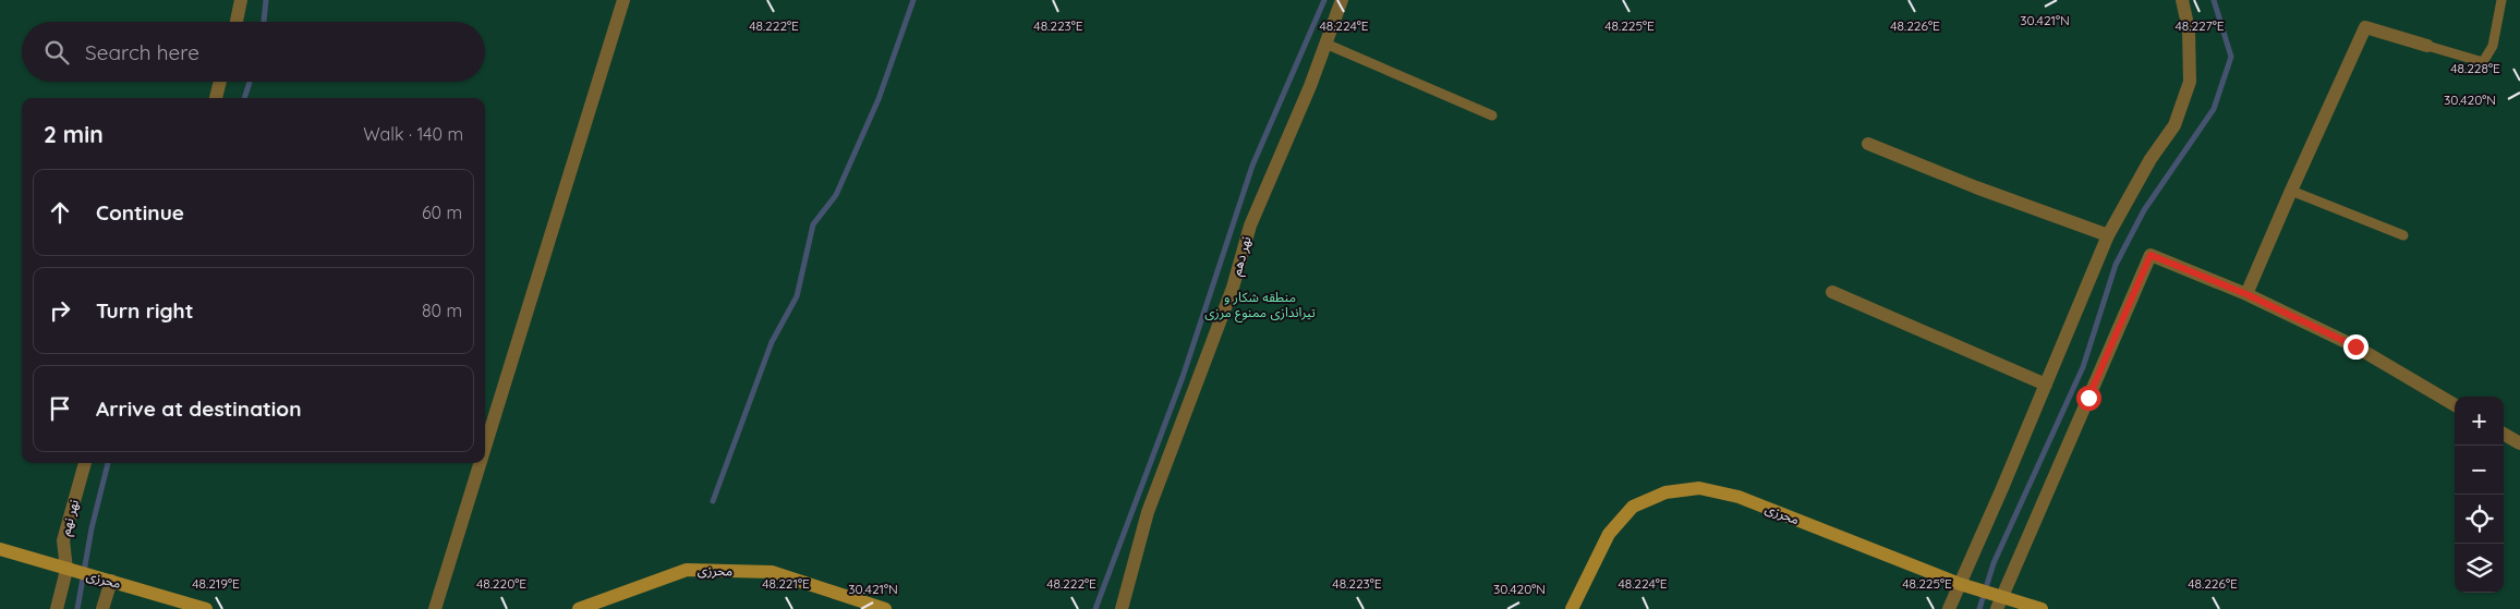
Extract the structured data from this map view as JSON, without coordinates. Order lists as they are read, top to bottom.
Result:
{
  "streets": {
    "street": ["نهر دهم", "محرزی", "نهر نهم"]
  },
  "crossings": [
    ["محرزی", "نهر نهم"]
  ],
  "parks": ["منطقه شکار و تیراندازی ممنوع مرزی"],
  "page": {
    "search": "Search here",
    "heading": ["2 min", "Walk · 140 m"],
    "list": [
      ["Continue", "60 m"],
      ["Turn right", "80 m"],
      "Arrive at destination"
    ],
    "map_buttons": ["+", "−"]
  },
  "coordinates": [
    "30.421°N",
    "48.222°E",
    "48.223°E",
    "48.224°E",
    "48.225°E",
    "48.226°E",
    "48.227°E",
    "48.228°E",
    "30.420°N",
    "48.219°E",
    "48.220°E",
    "48.221°E"
  ]
}
